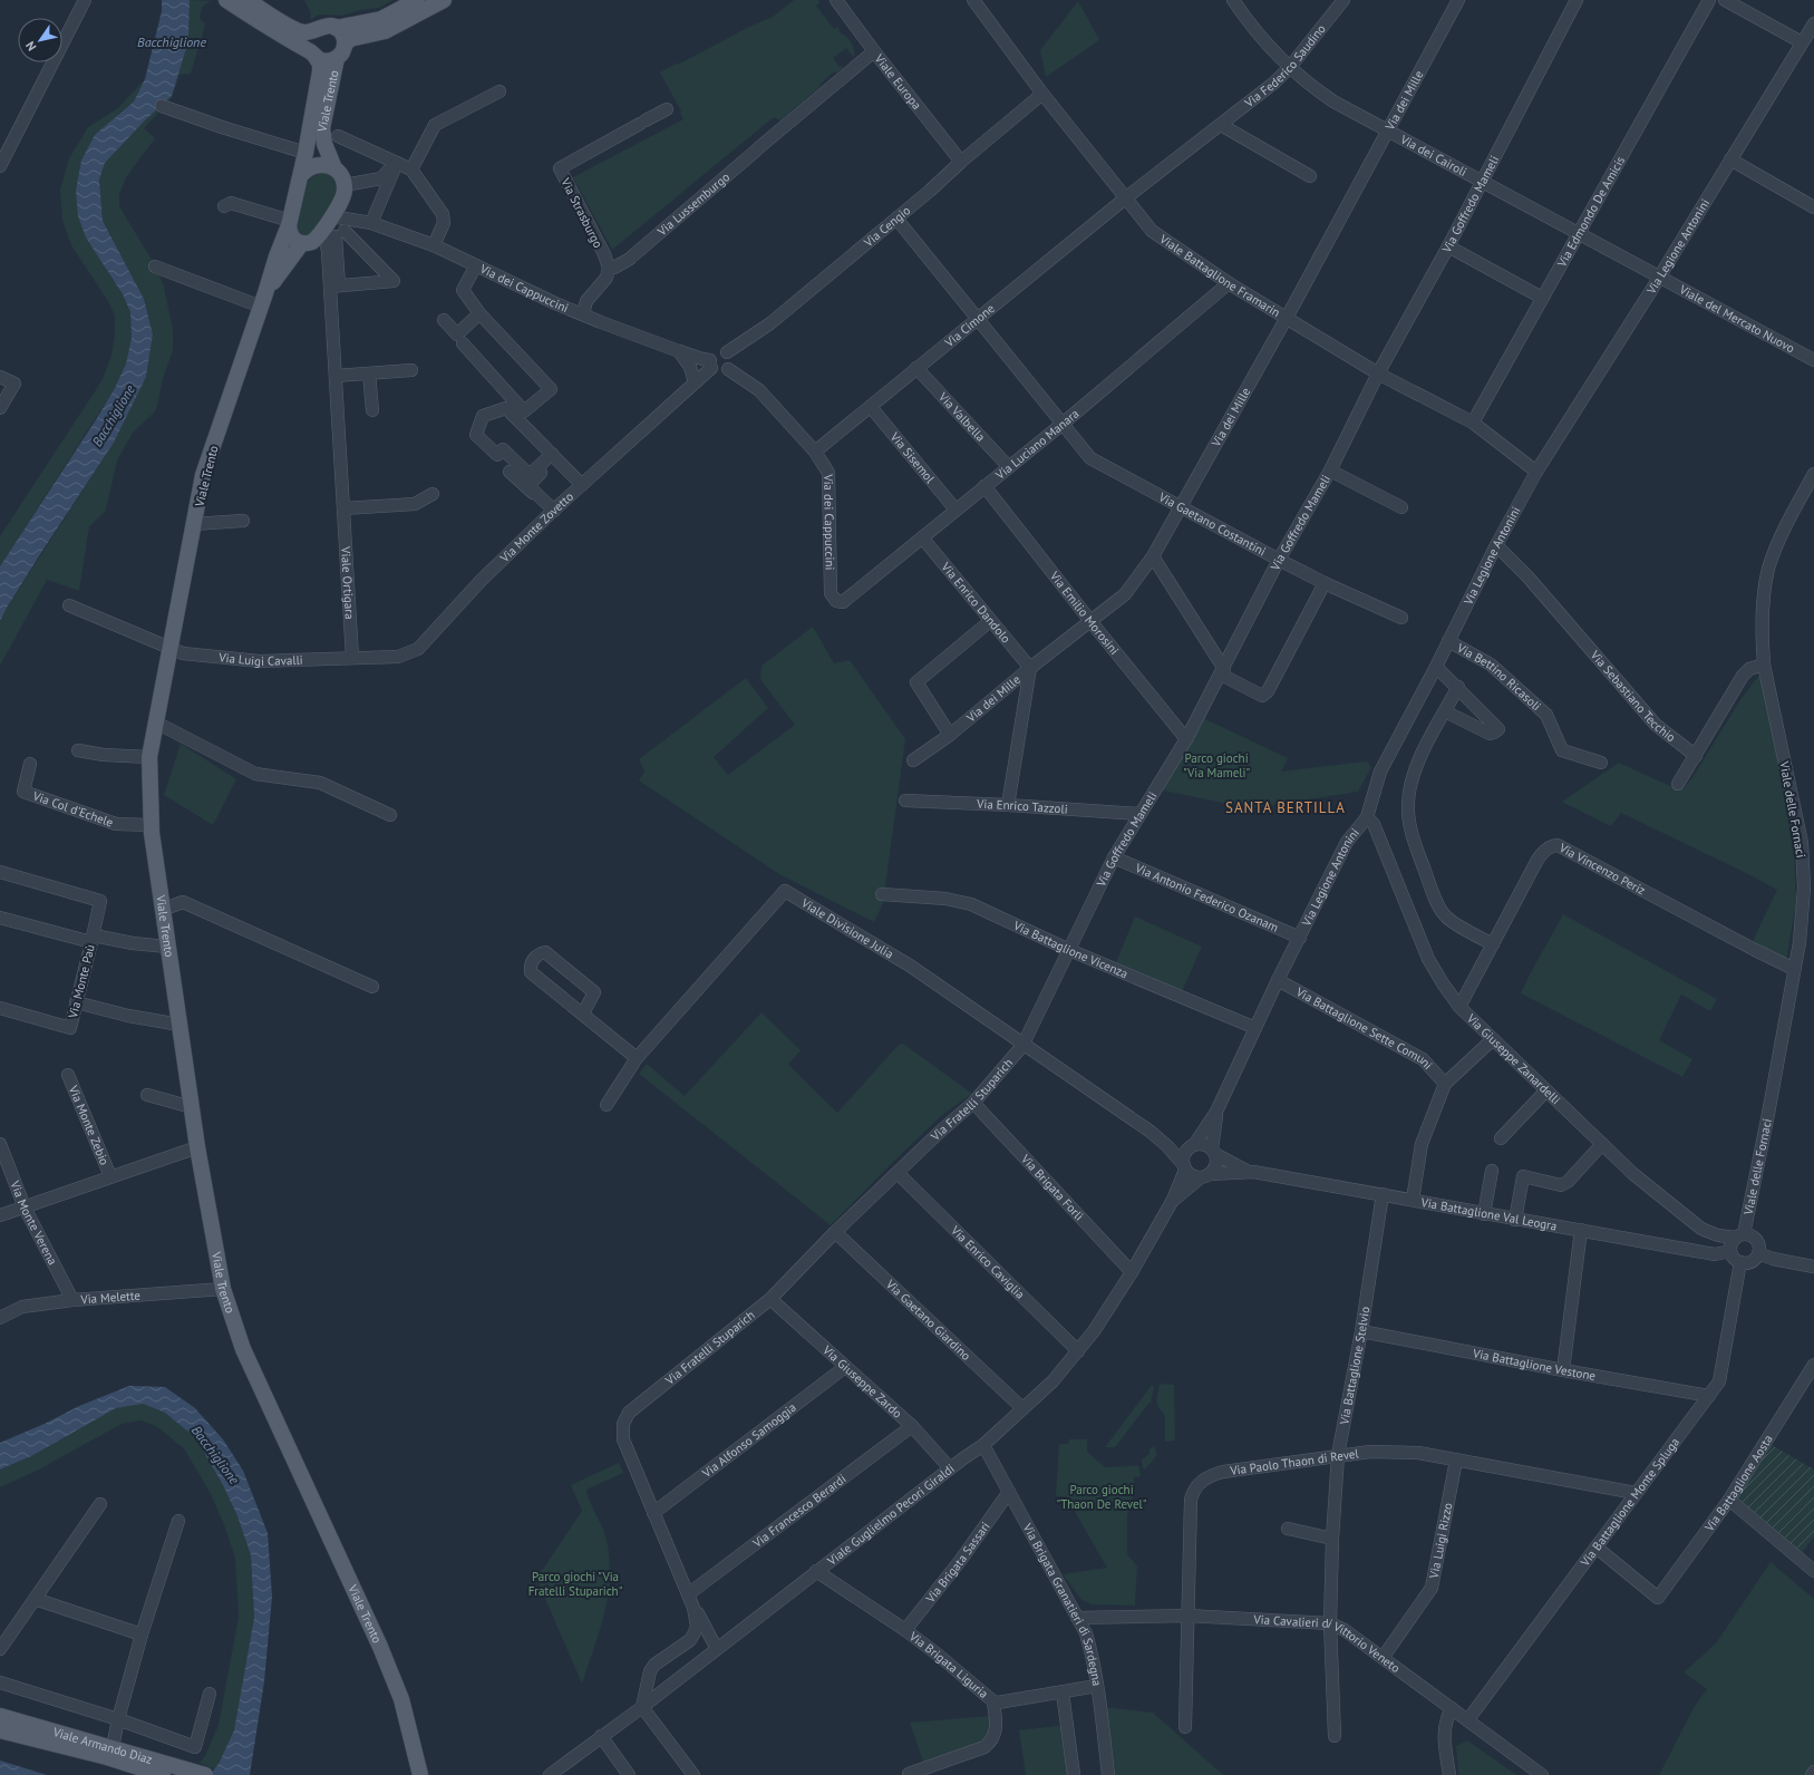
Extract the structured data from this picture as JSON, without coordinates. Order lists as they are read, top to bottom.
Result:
{
  "streets": {
    "main road": ["Viale Trento", "Viale Armando Diaz"],
    "street": [
      "Via Federico Saudino",
      "Viale Europa",
      "Via dei Mille",
      "Via dei Cairoli",
      "Via Lussemburgo",
      "Via Goffredo Mameli",
      "Via Edmondo De Amicis",
      "Via Strasburgo",
      "Via Cengio",
      "Via Legione Antonini",
      "Viale Battaglione Framarin",
      "Via dei Cappuccini",
      "Viale del Mercato Nuovo",
      "Via Cimone",
      "Via Valbella",
      "Via Luciano Manara",
      "Via Sisemol",
      "Via Gaetano Costantini",
      "Via Monte Zovetto",
      "Viale Ortigara",
      "Via Enrico Dandolo",
      "Via Emilio Morosini",
      "Via Luigi Cavalli",
      "Via Bettino Ricasoli",
      "Via Sebastiano Tecchio",
      "Via Enrico Tazzoli",
      "Via Col d'Echele",
      "Viale delle Fornaci",
      "Via Vincenzo Periz",
      "Via Antonio Federico Ozanam",
      "Viale Divisione Julia",
      "Via Battaglione Vicenza",
      "Via Monte Paù",
      "Via Battaglione Sette Comuni",
      "Via Giuseppe Zanardelli",
      "Via Fratelli Stuparich",
      "Via Monte Zebio",
      "Via Brigata Forlì",
      "Via Battaglione Val Leogra",
      "Via Monte Verena",
      "Via Enrico Caviglia",
      "Via Melette",
      "Via Gaetano Giardino",
      "Via Battaglione Vestone",
      "Via Battaglione Stelvio",
      "Via Giuseppe Zardo",
      "Via Alfonso Samoggia",
      "Via Paolo Thaon di Revel",
      "Via Battaglione Aosta",
      "Via Battaglione Monte Spluga",
      "Via Francesco Berardi",
      "Viale Guglielmo Pecori Giraldi",
      "Via Luigi Rizzo",
      "Via Brigata Sassari",
      "Via Brigata Granatieri di Sardegna",
      "Via Cavalieri di Vittorio Veneto",
      "Via Brigata Liguria"
    ]
  },
  "crossings": [
    ["Via Federico Saudino", "Via dei Cairoli"],
    ["Via Federico Saudino", "Viale Battaglione Framarin"],
    ["Via Federico Saudino", "Via Cimone"],
    ["Viale Europa", "Via Lussemburgo"],
    ["Viale Europa", "Via Cengio"],
    ["Viale Trento", "Via Luigi Cavalli"],
    ["Viale Trento", "Via Col d'Echele"],
    ["Viale Trento", "Via Monte Zebio"],
    ["Viale Trento", "Via Melette"],
    ["Via dei Mille", "Via dei Cairoli"],
    ["Via dei Mille", "Viale Battaglione Framarin"],
    ["Via dei Mille", "Via Gaetano Costantini"],
    ["Via dei Mille", "Via Enrico Dandolo"],
    ["Via dei Mille", "Via Emilio Morosini"],
    ["Via dei Cairoli", "Via Goffredo Mameli"],
    ["Via dei Cairoli", "Via Edmondo De Amicis"],
    ["Via dei Cairoli", "Via Legione Antonini"],
    ["Via dei Cairoli", "Viale del Mercato Nuovo"],
    ["Via Lussemburgo", "Via Strasburgo"],
    ["Via Goffredo Mameli", "Viale Battaglione Framarin"],
    ["Via Goffredo Mameli", "Via Gaetano Costantini"],
    ["Via Goffredo Mameli", "Via Emilio Morosini"],
    ["Via Goffredo Mameli", "Via Enrico Tazzoli"],
    ["Via Goffredo Mameli", "Via Antonio Federico Ozanam"],
    ["Via Goffredo Mameli", "Viale Divisione Julia"],
    ["Via Goffredo Mameli", "Via Battaglione Vicenza"],
    ["Via Goffredo Mameli", "Via Fratelli Stuparich"],
    ["Via Edmondo De Amicis", "Viale Battaglione Framarin"],
    ["Via Cengio", "Viale Battaglione Framarin"],
    ["Via Cengio", "Via dei Cappuccini"],
    ["Via Cengio", "Via Gaetano Costantini"],
    ["Via Cengio", "Via Monte Zovetto"],
    ["Via Legione Antonini", "Viale Battaglione Framarin"],
    ["Via Legione Antonini", "Viale del Mercato Nuovo"],
    ["Via Legione Antonini", "Via Bettino Ricasoli"],
    ["Via Legione Antonini", "Via Sebastiano Tecchio"],
    ["Via Legione Antonini", "Via Antonio Federico Ozanam"],
    ["Via Legione Antonini", "Viale Divisione Julia"],
    ["Via Legione Antonini", "Via Battaglione Vicenza"],
    ["Via Legione Antonini", "Via Battaglione Sette Comuni"],
    ["Via Legione Antonini", "Via Giuseppe Zanardelli"],
    ["Via Legione Antonini", "Via Battaglione Val Leogra"],
    ["Via Legione Antonini", "Viale Guglielmo Pecori Giraldi"],
    ["Viale Battaglione Framarin", "Via Cimone"],
    ["Viale Battaglione Framarin", "Via Luciano Manara"],
    ["Via dei Cappuccini", "Via Cimone"],
    ["Via dei Cappuccini", "Via Luciano Manara"],
    ["Via dei Cappuccini", "Via Monte Zovetto"],
    ["Via Cimone", "Via Valbella"],
    ["Via Cimone", "Via Sisemol"],
    ["Via Cimone", "Via Gaetano Costantini"],
    ["Via Valbella", "Via Luciano Manara"],
    ["Via Luciano Manara", "Via Sisemol"],
    ["Via Luciano Manara", "Via Gaetano Costantini"],
    ["Via Luciano Manara", "Via Enrico Dandolo"],
    ["Via Luciano Manara", "Via Emilio Morosini"],
    ["Via Monte Zovetto", "Viale Ortigara"],
    ["Via Monte Zovetto", "Via Luigi Cavalli"],
    ["Viale Ortigara", "Via Luigi Cavalli"],
    ["Viale delle Fornaci", "Via Vincenzo Periz"],
    ["Viale delle Fornaci", "Via Giuseppe Zanardelli"],
    ["Viale delle Fornaci", "Via Battaglione Val Leogra"],
    ["Viale delle Fornaci", "Via Battaglione Monte Spluga"],
    ["Via Vincenzo Periz", "Via Giuseppe Zanardelli"],
    ["Viale Divisione Julia", "Via Fratelli Stuparich"],
    ["Viale Divisione Julia", "Via Battaglione Val Leogra"],
    ["Viale Divisione Julia", "Viale Guglielmo Pecori Giraldi"],
    ["Via Giuseppe Zanardelli", "Via Battaglione Val Leogra"],
    ["Via Giuseppe Zanardelli", "Via Battaglione Monte Spluga"],
    ["Via Fratelli Stuparich", "Via Brigata Forlì"],
    ["Via Fratelli Stuparich", "Via Enrico Caviglia"],
    ["Via Fratelli Stuparich", "Via Gaetano Giardino"],
    ["Via Fratelli Stuparich", "Via Giuseppe Zardo"],
    ["Via Fratelli Stuparich", "Via Alfonso Samoggia"],
    ["Via Fratelli Stuparich", "Via Francesco Berardi"],
    ["Via Fratelli Stuparich", "Viale Guglielmo Pecori Giraldi"],
    ["Via Monte Zebio", "Via Monte Verena"],
    ["Via Brigata Forlì", "Viale Guglielmo Pecori Giraldi"],
    ["Via Battaglione Val Leogra", "Via Battaglione Stelvio"],
    ["Via Battaglione Val Leogra", "Via Battaglione Monte Spluga"],
    ["Via Battaglione Val Leogra", "Viale Guglielmo Pecori Giraldi"],
    ["Via Monte Verena", "Via Melette"],
    ["Via Enrico Caviglia", "Viale Guglielmo Pecori Giraldi"],
    ["Via Gaetano Giardino", "Viale Guglielmo Pecori Giraldi"],
    ["Via Battaglione Vestone", "Via Battaglione Stelvio"],
    ["Via Battaglione Vestone", "Via Battaglione Monte Spluga"],
    ["Via Battaglione Stelvio", "Via Paolo Thaon di Revel"],
    ["Via Battaglione Stelvio", "Via Cavalieri di Vittorio Veneto"],
    ["Via Giuseppe Zardo", "Via Alfonso Samoggia"],
    ["Via Giuseppe Zardo", "Via Francesco Berardi"],
    ["Via Giuseppe Zardo", "Viale Guglielmo Pecori Giraldi"],
    ["Via Paolo Thaon di Revel", "Via Battaglione Monte Spluga"],
    ["Via Paolo Thaon di Revel", "Via Luigi Rizzo"],
    ["Via Paolo Thaon di Revel", "Via Cavalieri di Vittorio Veneto"],
    ["Via Battaglione Aosta", "Via Battaglione Monte Spluga"],
    ["Via Battaglione Monte Spluga", "Via Cavalieri di Vittorio Veneto"],
    ["Viale Guglielmo Pecori Giraldi", "Via Brigata Granatieri di Sardegna"],
    ["Viale Guglielmo Pecori Giraldi", "Via Brigata Liguria"],
    ["Via Luigi Rizzo", "Via Cavalieri di Vittorio Veneto"],
    ["Via Brigata Sassari", "Via Brigata Granatieri di Sardegna"],
    ["Via Brigata Sassari", "Via Brigata Liguria"],
    ["Via Brigata Granatieri di Sardegna", "Via Cavalieri di Vittorio Veneto"],
    ["Via Brigata Granatieri di Sardegna", "Via Brigata Liguria"]
  ],
  "districts": ["SANTA BERTILLA"],
  "water": ["Bacchiglione"],
  "parks": ["Parco giochi \"Via Mameli\"", "Parco giochi \"Thaon De Revel\"", "Parco giochi \"Via Fratelli Stuparich\""],
  "north": "bottom left"
}
